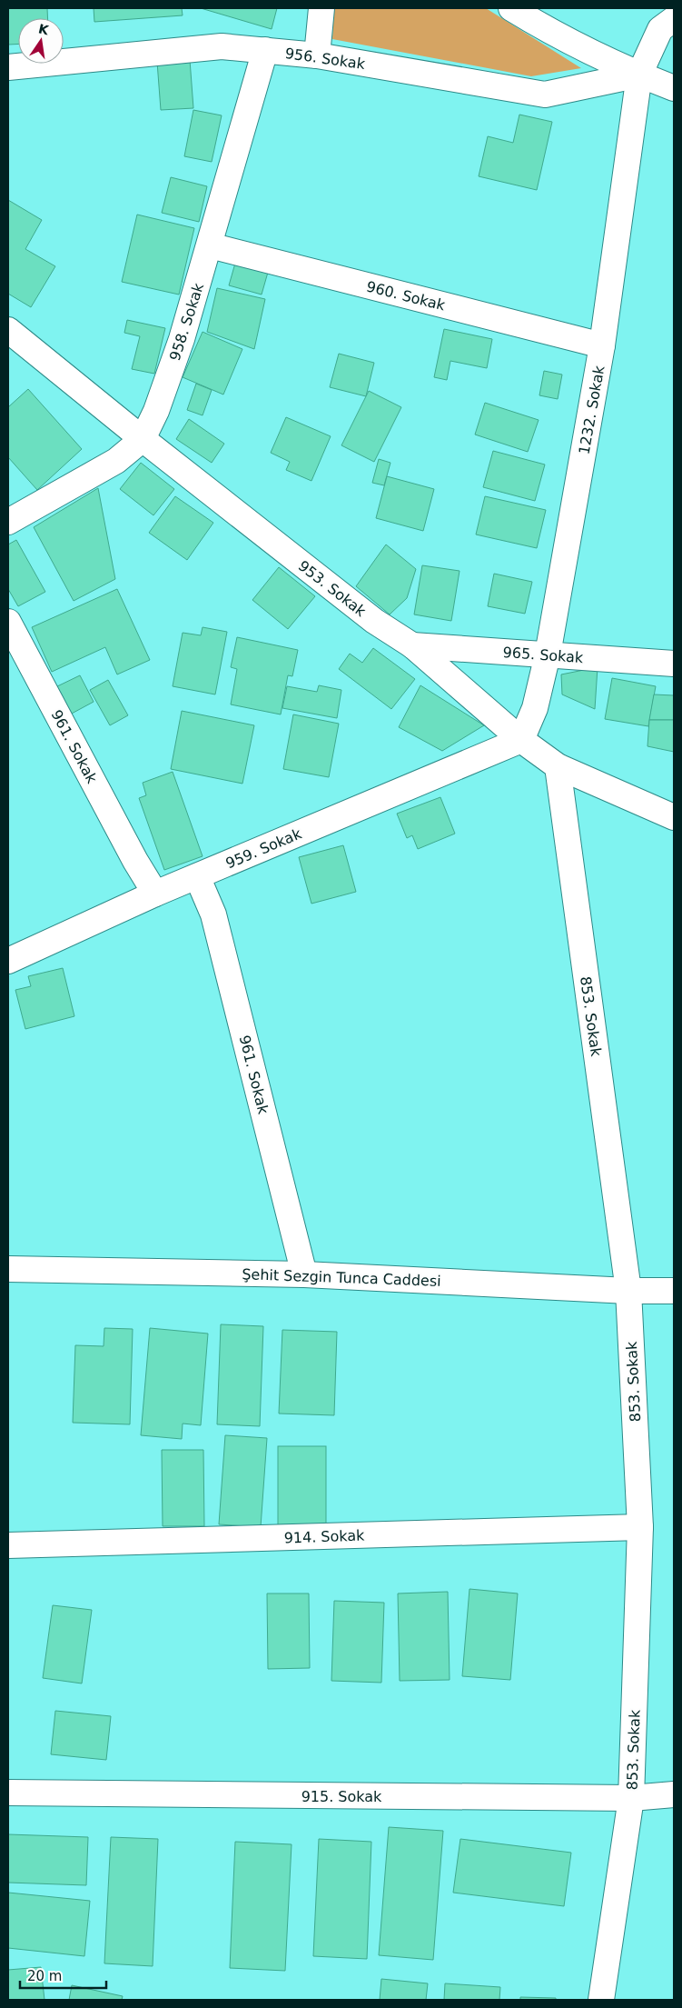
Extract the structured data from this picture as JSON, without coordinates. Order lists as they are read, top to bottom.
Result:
{
  "streets": {
    "street": [
      "956. Sokak",
      "960. Sokak",
      "958. Sokak",
      "1232. Sokak",
      "953. Sokak",
      "965. Sokak",
      "961. Sokak",
      "959. Sokak",
      "853. Sokak",
      "Şehit Sezgin Tunca Caddesi",
      "914. Sokak",
      "915. Sokak"
    ]
  },
  "crossings": [
    ["956. Sokak", "958. Sokak"],
    ["956. Sokak", "1232. Sokak"],
    ["960. Sokak", "958. Sokak"],
    ["960. Sokak", "1232. Sokak"],
    ["958. Sokak", "953. Sokak"],
    ["1232. Sokak", "953. Sokak"],
    ["1232. Sokak", "965. Sokak"],
    ["1232. Sokak", "959. Sokak"],
    ["953. Sokak", "965. Sokak"],
    ["953. Sokak", "959. Sokak"],
    ["953. Sokak", "853. Sokak"],
    ["961. Sokak", "959. Sokak"],
    ["961. Sokak", "Şehit Sezgin Tunca Caddesi"],
    ["853. Sokak", "Şehit Sezgin Tunca Caddesi"],
    ["853. Sokak", "914. Sokak"],
    ["853. Sokak", "915. Sokak"]
  ],
  "scale_bar": "20 m",
  "north": "top"
}
